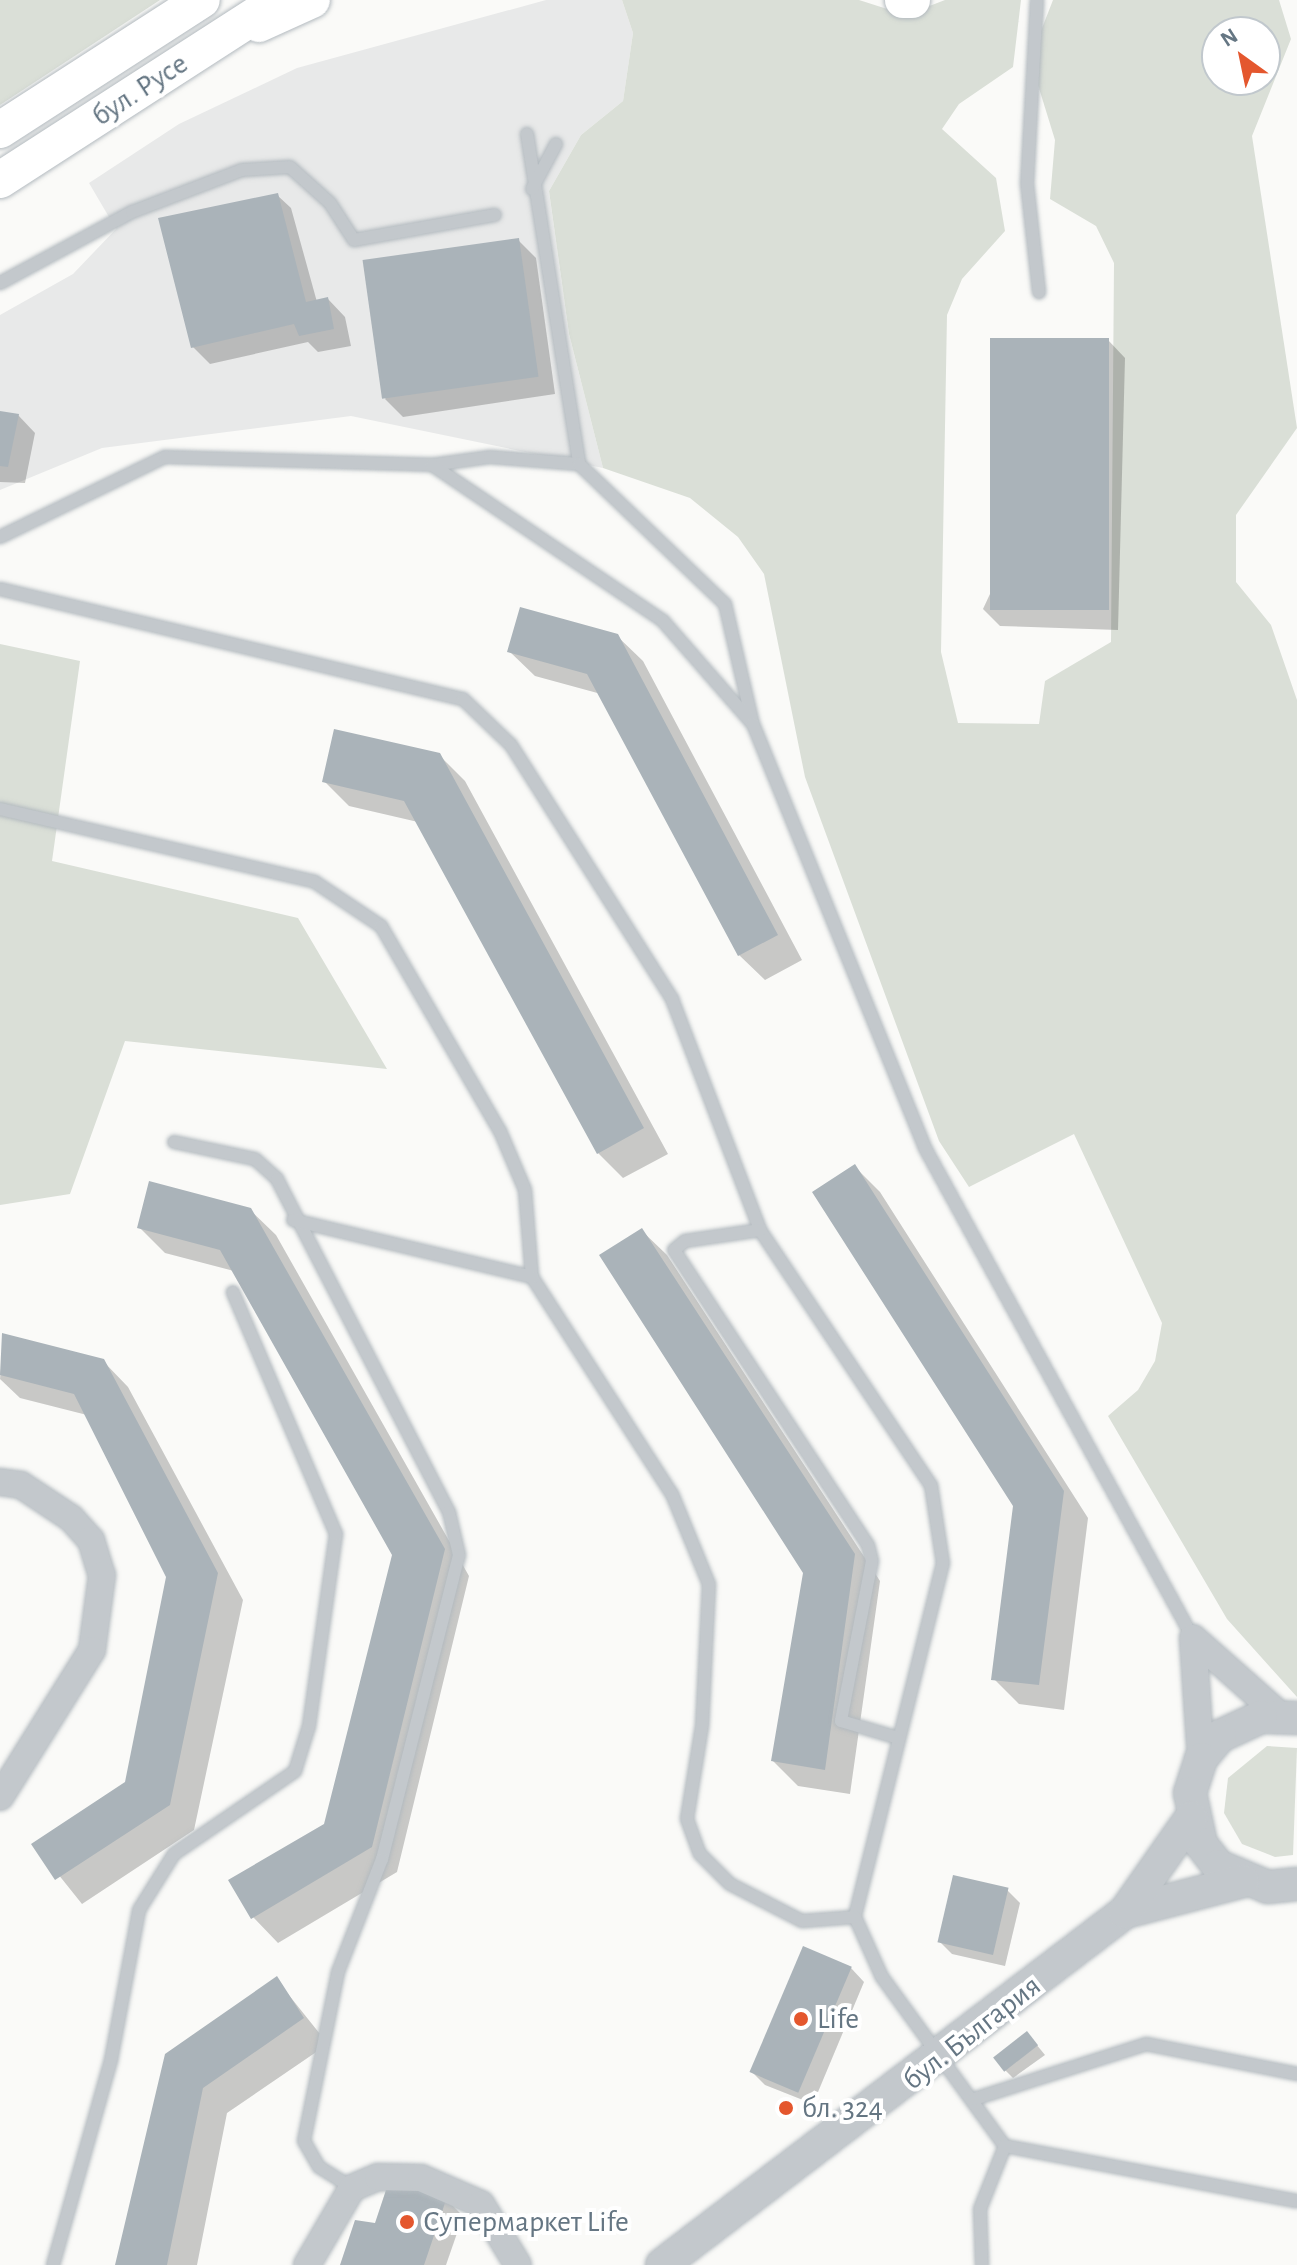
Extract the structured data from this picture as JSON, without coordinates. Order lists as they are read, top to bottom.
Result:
{
  "streets": {
    "main road": ["бул. Русе"],
    "street": ["бул. България"]
  },
  "places": ["Life", "бл. 324", "Супермаркет Life"],
  "north": "top left"
}
